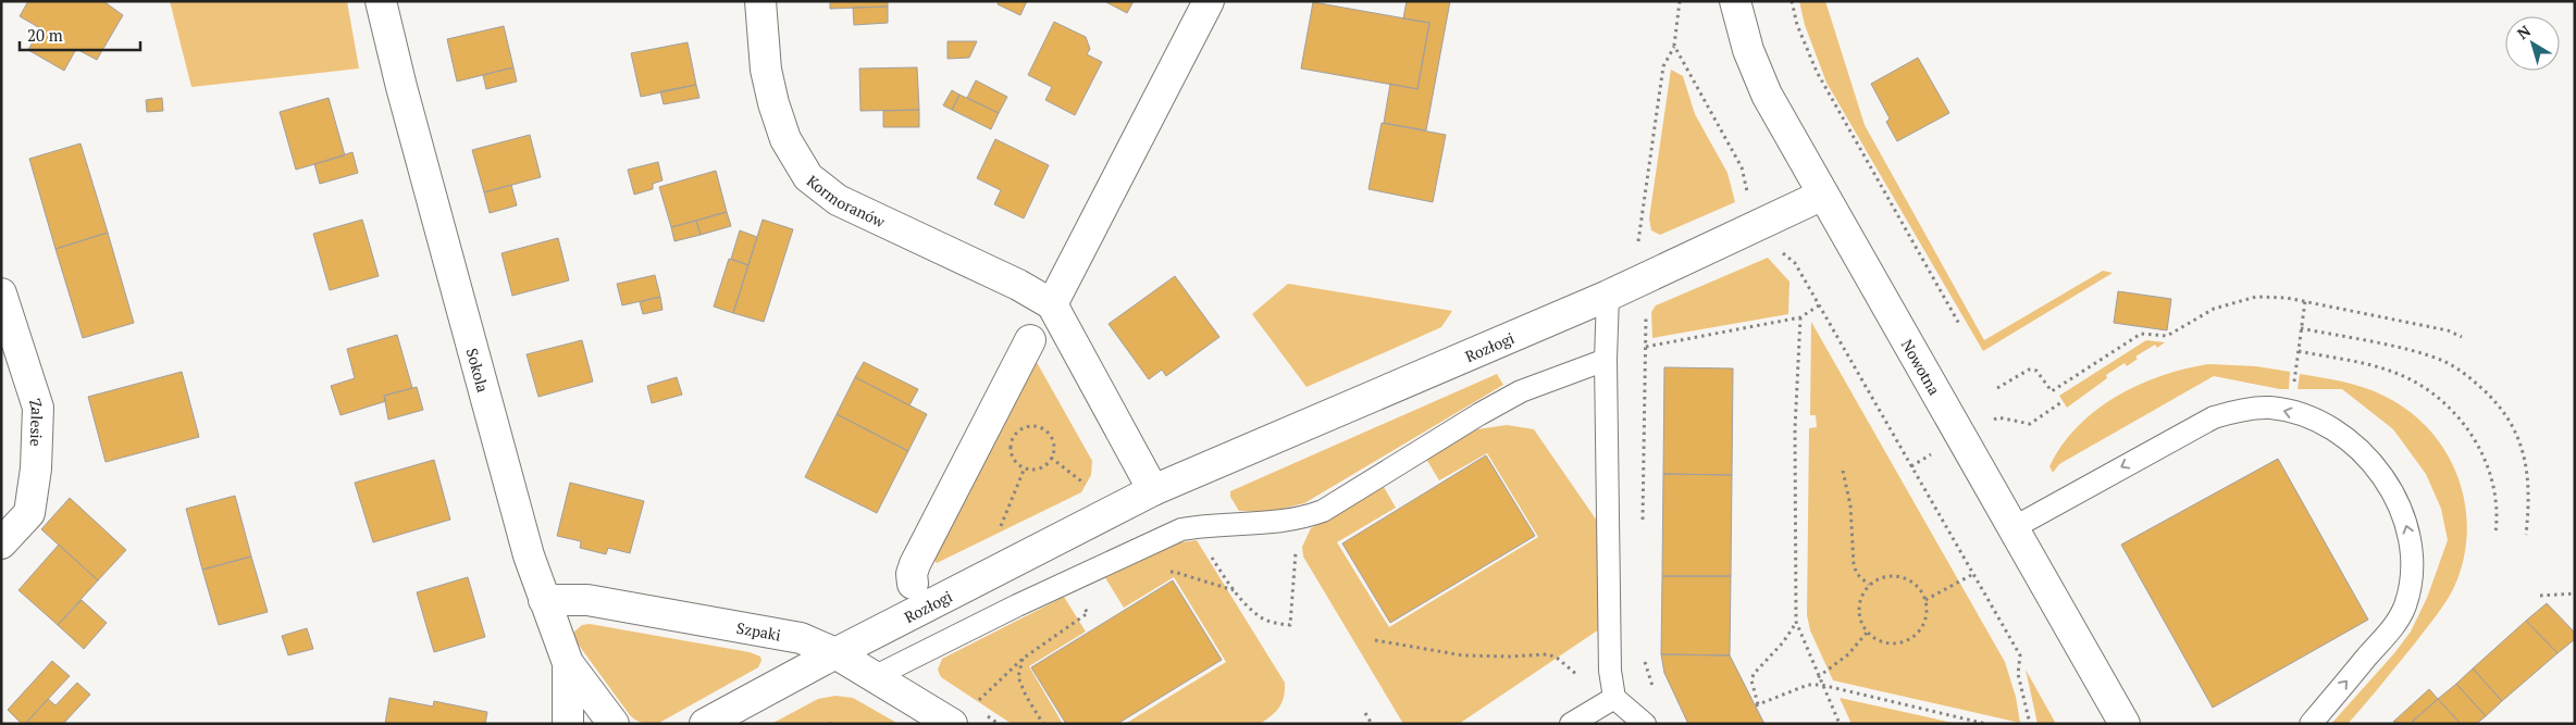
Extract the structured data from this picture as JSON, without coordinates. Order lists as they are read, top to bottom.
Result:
{
  "streets": {
    "street": [
      "Kormoranów",
      "Rozłogi",
      "Nowotna",
      "Sokola",
      "Zalesie",
      "Szpaki"
    ]
  },
  "crossings": [
    ["Rozłogi", "Nowotna"],
    ["Rozłogi", "Szpaki"],
    ["Sokola", "Szpaki"]
  ],
  "scale_bar": "20 m",
  "north": "top left"
}
